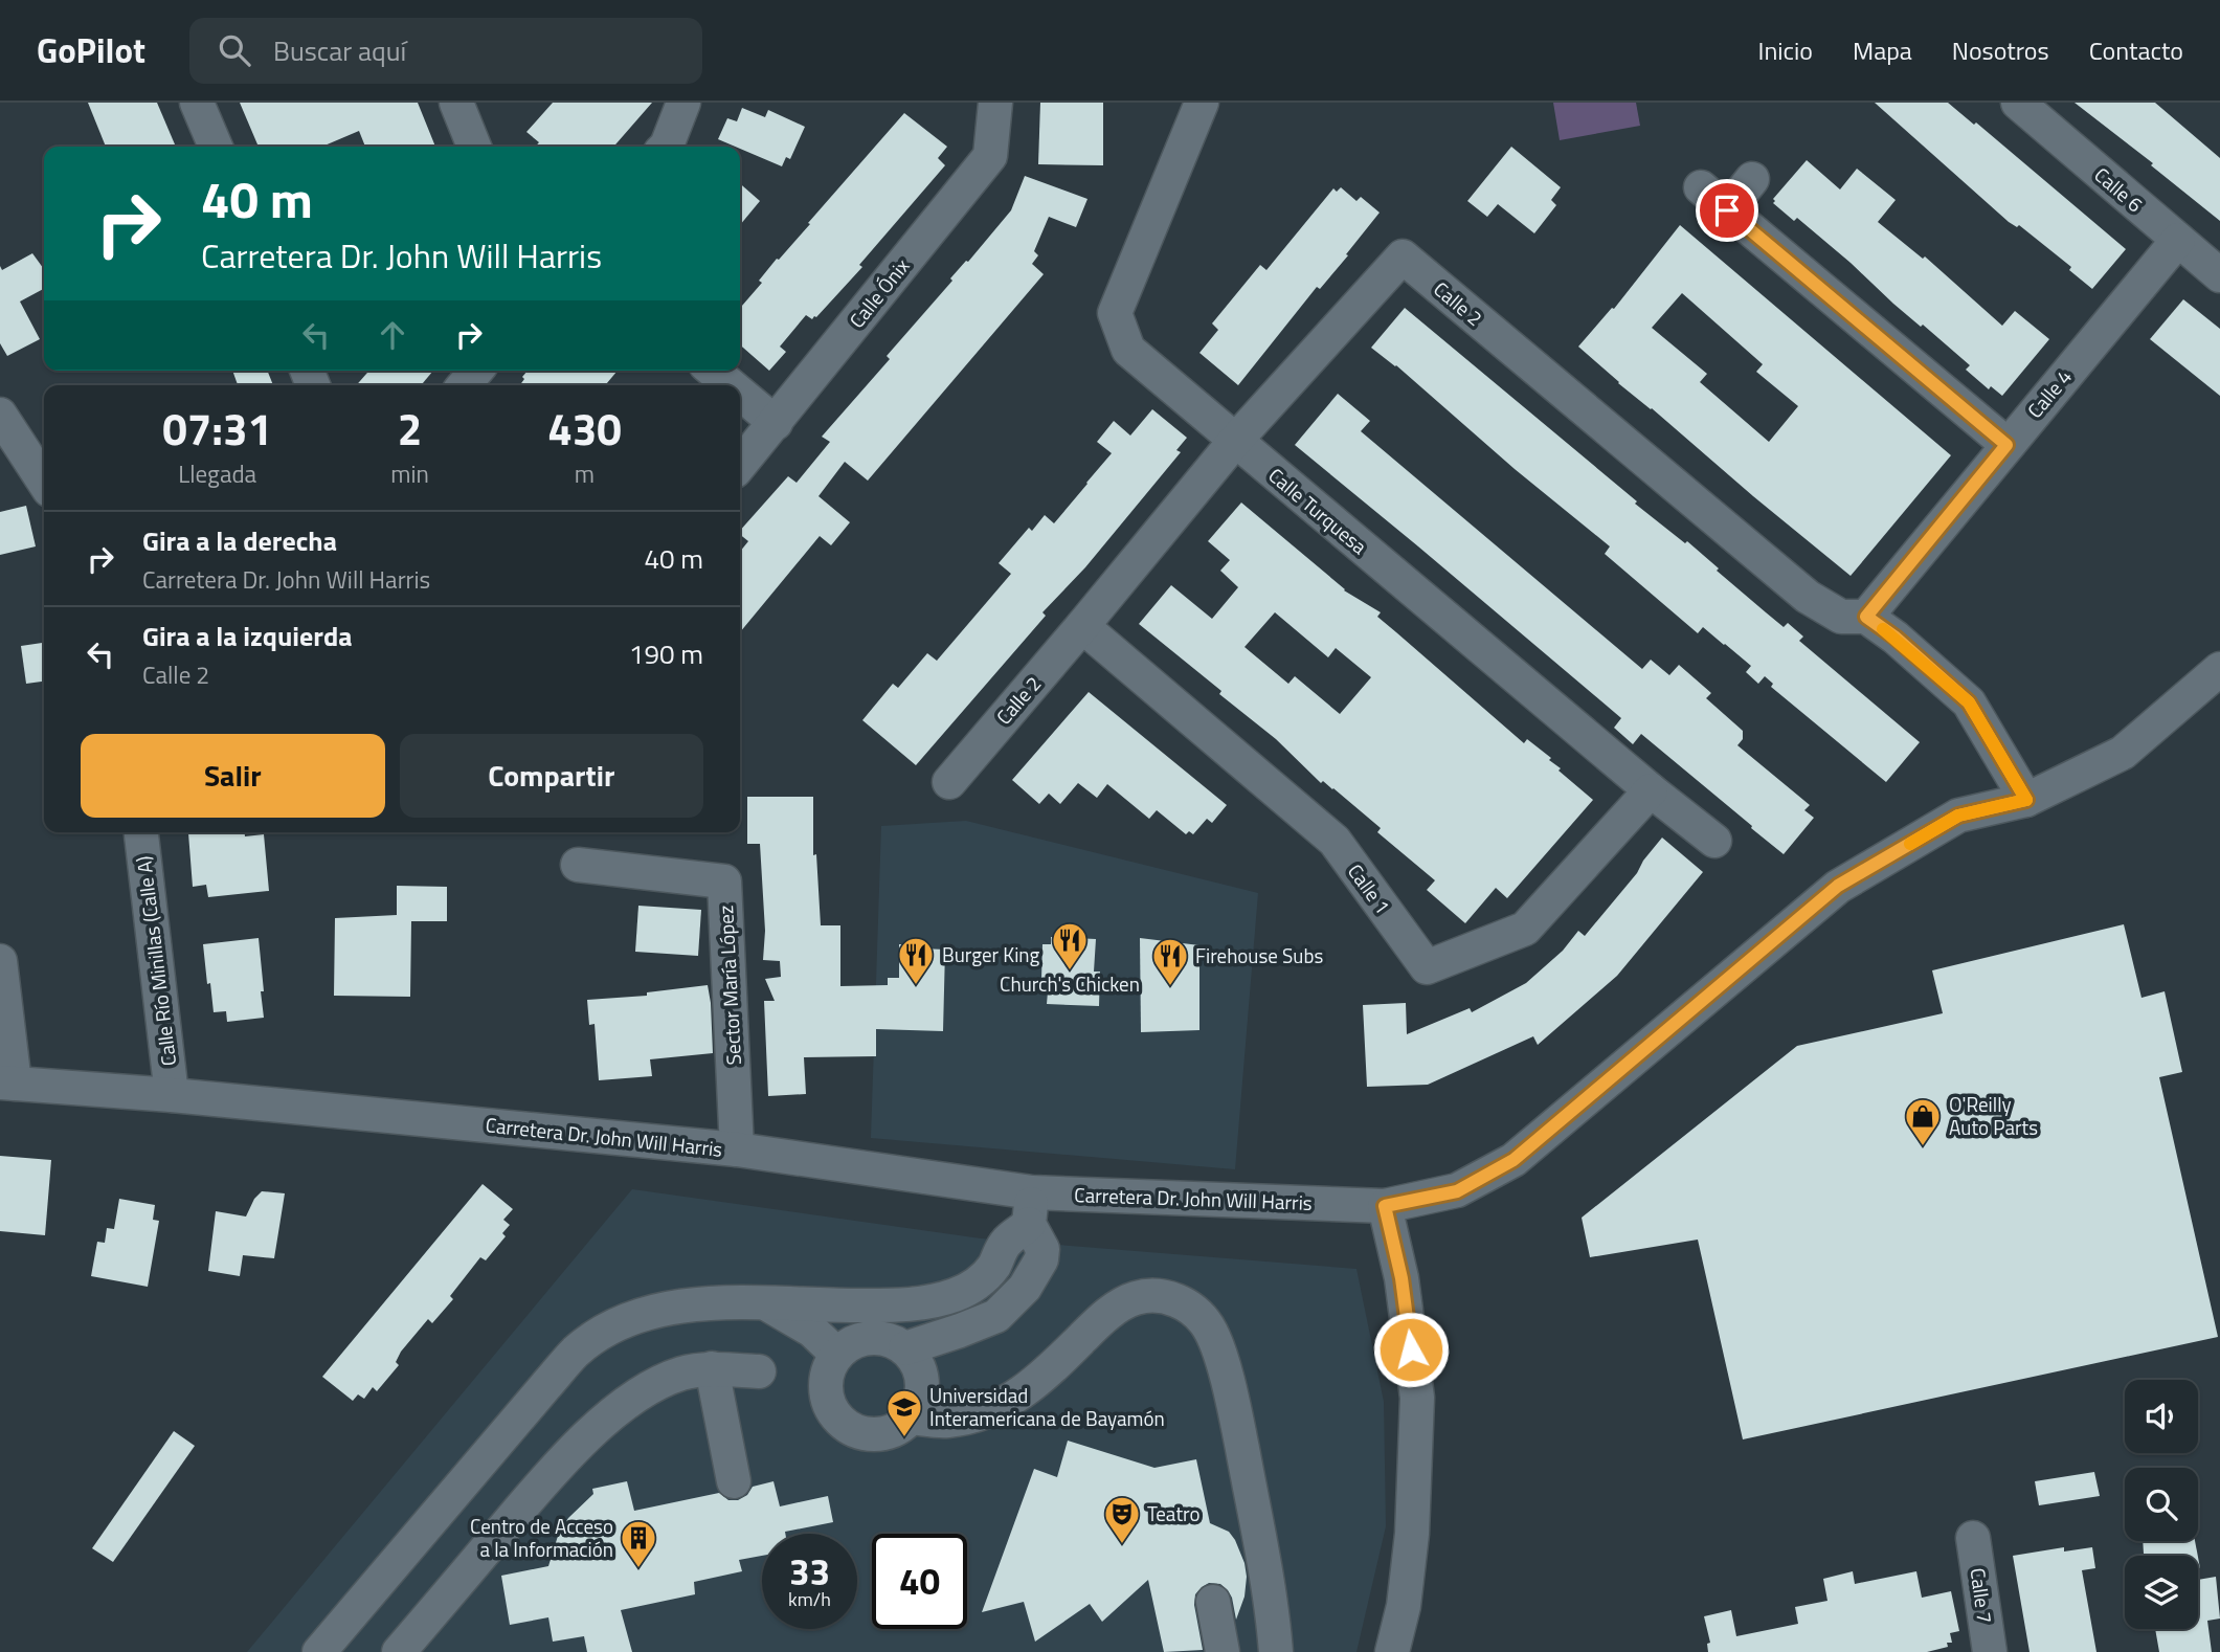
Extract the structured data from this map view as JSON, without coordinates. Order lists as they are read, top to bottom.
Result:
{
  "streets": {
    "street": [
      "Calle 6",
      "Calle Ónix",
      "Calle 2",
      "Calle 4",
      "Calle Turquesa",
      "Calle 1",
      "Calle Río Minillas (Calle A)",
      "Sector María López",
      "Carretera Dr. John Will Harris",
      "Calle 7"
    ]
  },
  "crossings": [
    ["Calle 6", "Calle 4"],
    ["Calle 2", "Calle 4"],
    ["Calle 2", "Calle Turquesa"],
    ["Calle 2", "Calle 1"],
    ["Calle 2", "Carretera Dr. John Will Harris"],
    ["Calle Turquesa", "Calle 1"],
    ["Calle Río Minillas (Calle A)", "Carretera Dr. John Will Harris"],
    ["Sector María López", "Carretera Dr. John Will Harris"]
  ],
  "places": {
    "restaurant": ["Church's Chicken", "Burger King", "Firehouse Subs"],
    "shop": ["O'Reilly Auto Parts"],
    "school or university": ["Universidad Interamericana de Bayamón"],
    "theatre": ["Teatro"],
    "building": ["Centro de Acceso a la Información"]
  },
  "page": {
    "header": "GoPilot",
    "search": "Buscar aquí",
    "nav": [
      "Inicio",
      "Mapa",
      "Nosotros",
      "Contacto"
    ],
    "turn": ["40 m", "Carretera Dr. John Will Harris"],
    "eta": [
      "07:31",
      "Llegada",
      "2",
      "min",
      "430",
      "m"
    ],
    "list": [
      {
        "name": "Gira a la derecha",
        "note": "Carretera Dr. John Will Harris",
        "value": "40 m"
      },
      {
        "name": "Gira a la izquierda",
        "note": "Calle 2",
        "value": "190 m"
      }
    ],
    "buttons": ["Salir", "Compartir"],
    "speed": "33 km/h",
    "limit": "40"
  }
}
